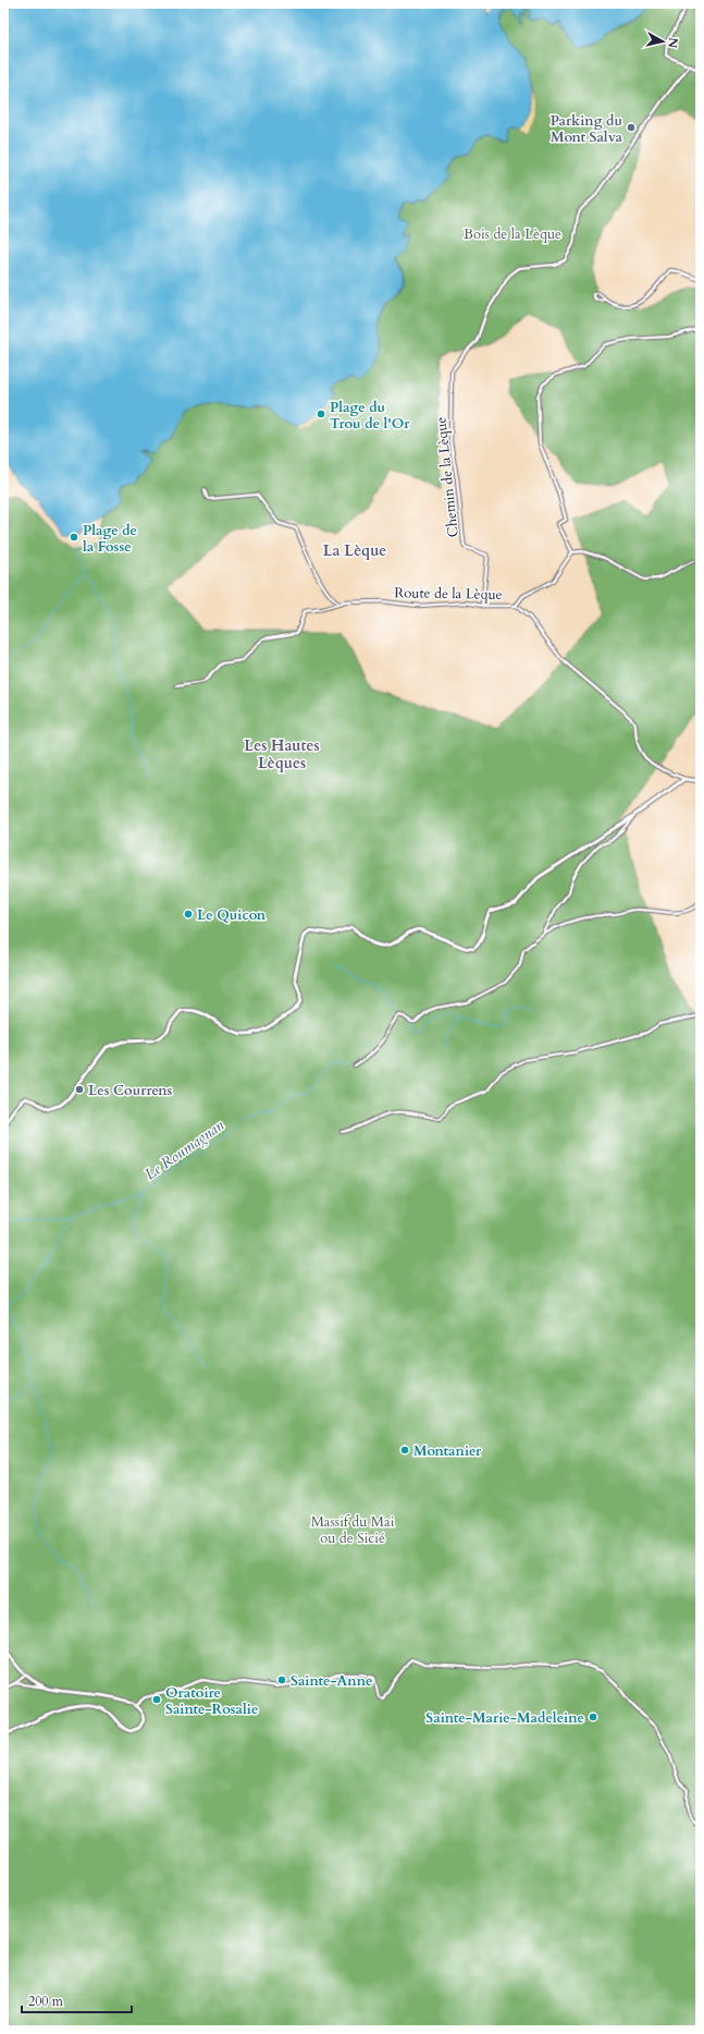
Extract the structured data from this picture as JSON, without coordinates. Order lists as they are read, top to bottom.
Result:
{
  "streets": {
    "street": ["Chemin de la Lèque", "Route de la Lèque"]
  },
  "crossings": [
    ["Chemin de la Lèque", "Route de la Lèque"]
  ],
  "districts": ["La Lèque", "Les Hautes Lèques"],
  "water": ["Le Roumagnan"],
  "parks": ["Bois de la Lèque", "Massif du Mai ou de Sicié"],
  "places": [
    "Parking du Mont Salva",
    "Plage du Trou de l'Or",
    "Plage de la Fosse",
    "Le Quicon",
    "Les Courrens",
    "Montanier",
    "Sainte-Anne",
    "Oratoire Sainte-Rosalie",
    "Sainte-Marie-Madeleine"
  ],
  "scale_bar": "200 m",
  "north": "right"
}
